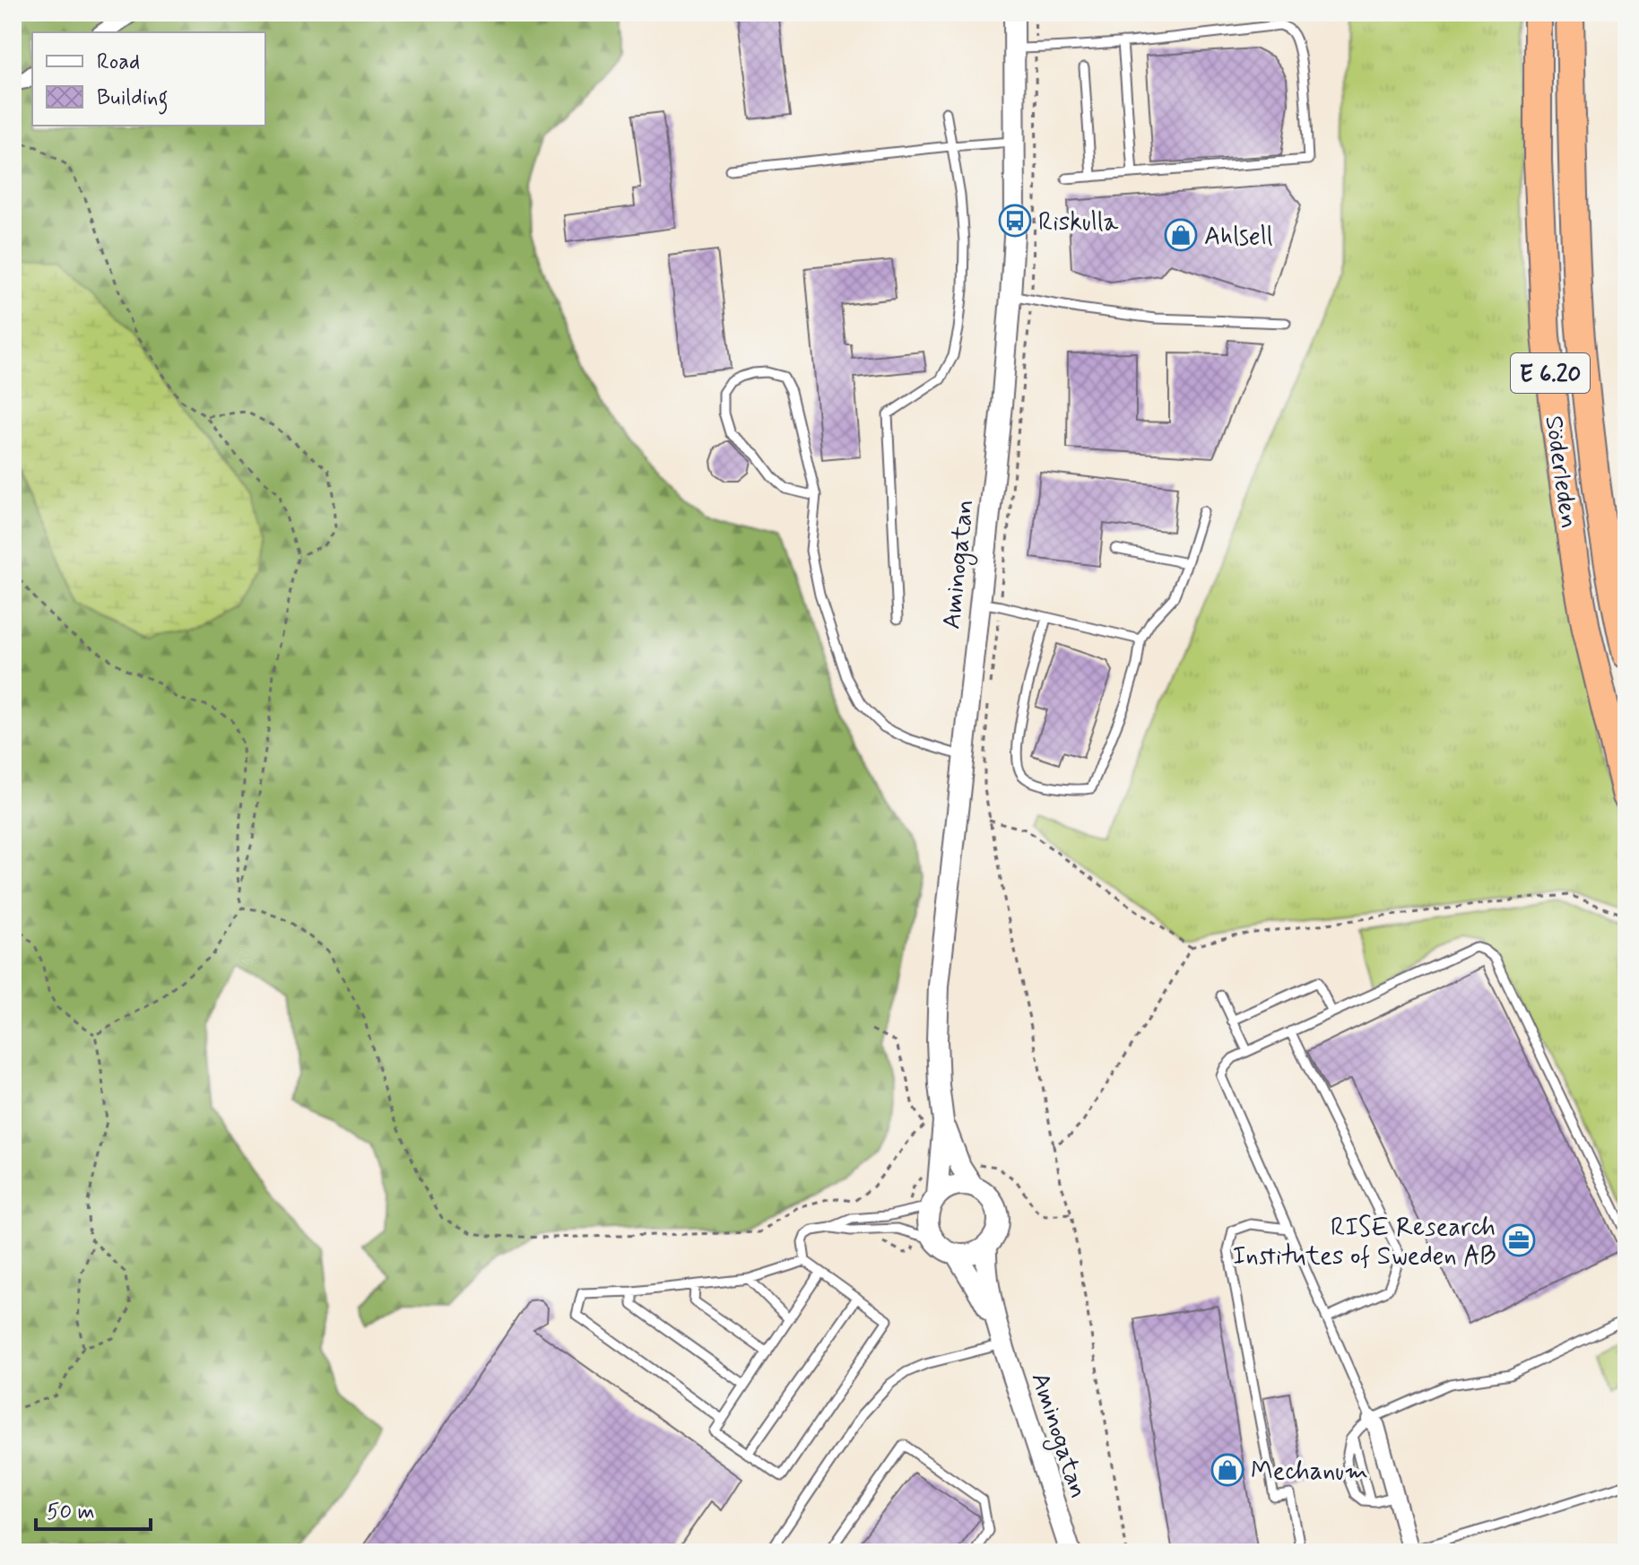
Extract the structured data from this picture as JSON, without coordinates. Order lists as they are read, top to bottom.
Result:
{
  "streets": {
    "highway": ["E 6.20", "Söderleden"],
    "street": ["Aminogatan"]
  },
  "places": {
    "bus stop": ["Riskulla"],
    "shop": ["Ahlsell", "Mechanum"],
    "office": ["RISE Research Institutes of Sweden AB"]
  },
  "legend": ["Road", "Building"],
  "scale_bar": "50 m"
}
